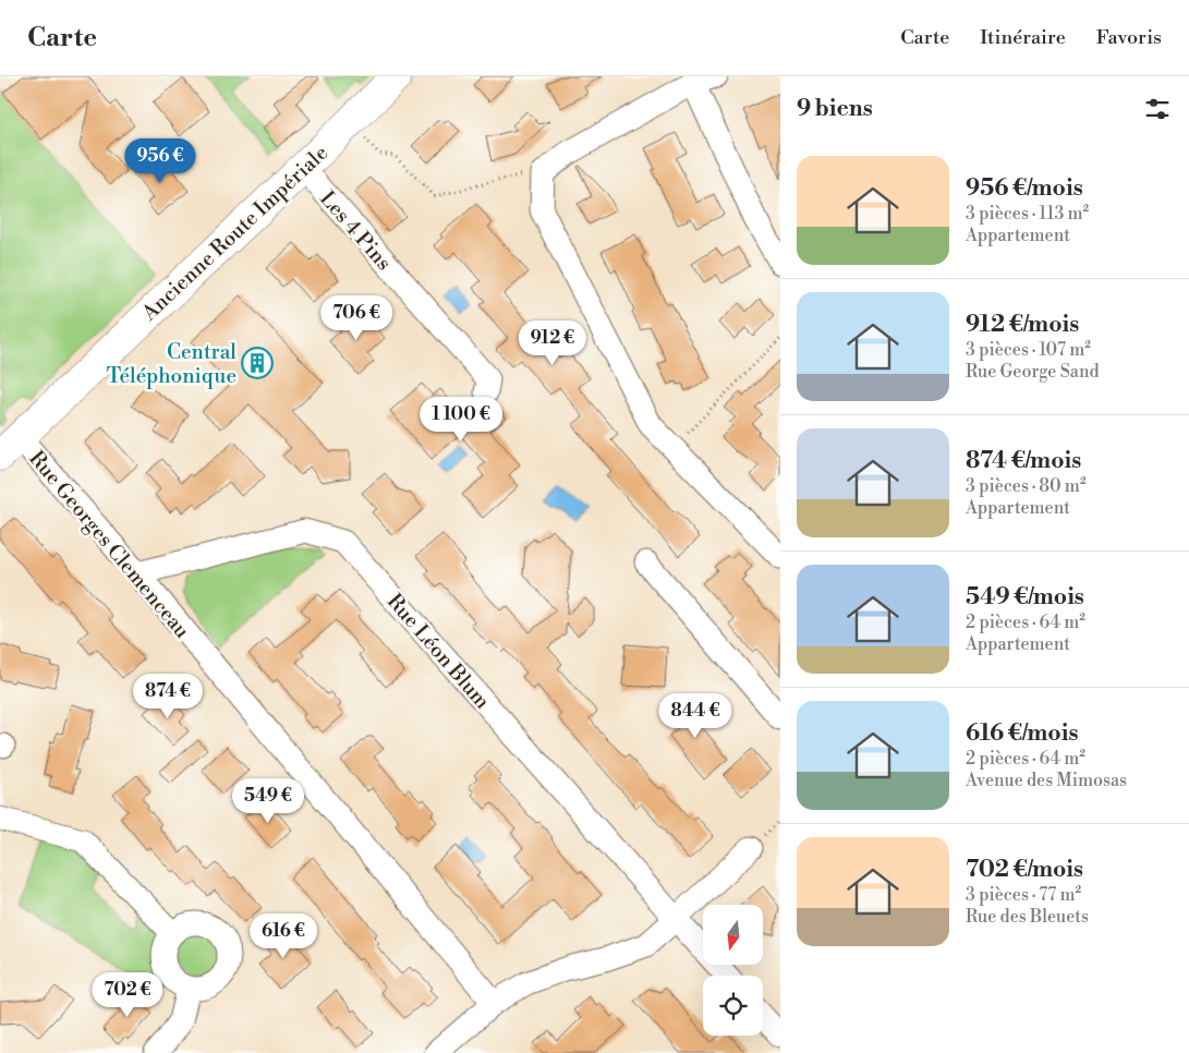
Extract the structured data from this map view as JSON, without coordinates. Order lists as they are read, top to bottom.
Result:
{
  "streets": {
    "street": [
      "Les 4 Pins",
      "Ancienne Route Impériale",
      "Rue Georges Clemenceau",
      "Rue Léon Blum"
    ]
  },
  "crossings": [
    ["Les 4 Pins", "Ancienne Route Impériale"],
    ["Ancienne Route Impériale", "Rue Georges Clemenceau"],
    ["Rue Georges Clemenceau", "Rue Léon Blum"]
  ],
  "places": {
    "building": ["Central Téléphonique"]
  },
  "north": "bottom",
  "page": {
    "header": "Carte",
    "nav": ["Carte", "Itinéraire", "Favoris"],
    "heading": "9 biens",
    "price": [
      "956 €",
      "706 €",
      "912 €",
      "1 100 €",
      "874 €",
      "844 €",
      "549 €",
      "616 €",
      "702 €"
    ],
    "list": [
      {
        "name": "956 €/mois",
        "note": "3 pièces · 113 m² · Appartement"
      },
      {
        "name": "912 €/mois",
        "note": "3 pièces · 107 m² · Rue George Sand"
      },
      {
        "name": "874 €/mois",
        "note": "3 pièces · 80 m² · Appartement"
      },
      {
        "name": "549 €/mois",
        "note": "2 pièces · 64 m² · Appartement"
      },
      {
        "name": "616 €/mois",
        "note": "2 pièces · 64 m² · Avenue des Mimosas"
      },
      {
        "name": "702 €/mois",
        "note": "3 pièces · 77 m² · Rue des Bleuets"
      }
    ]
  }
}
